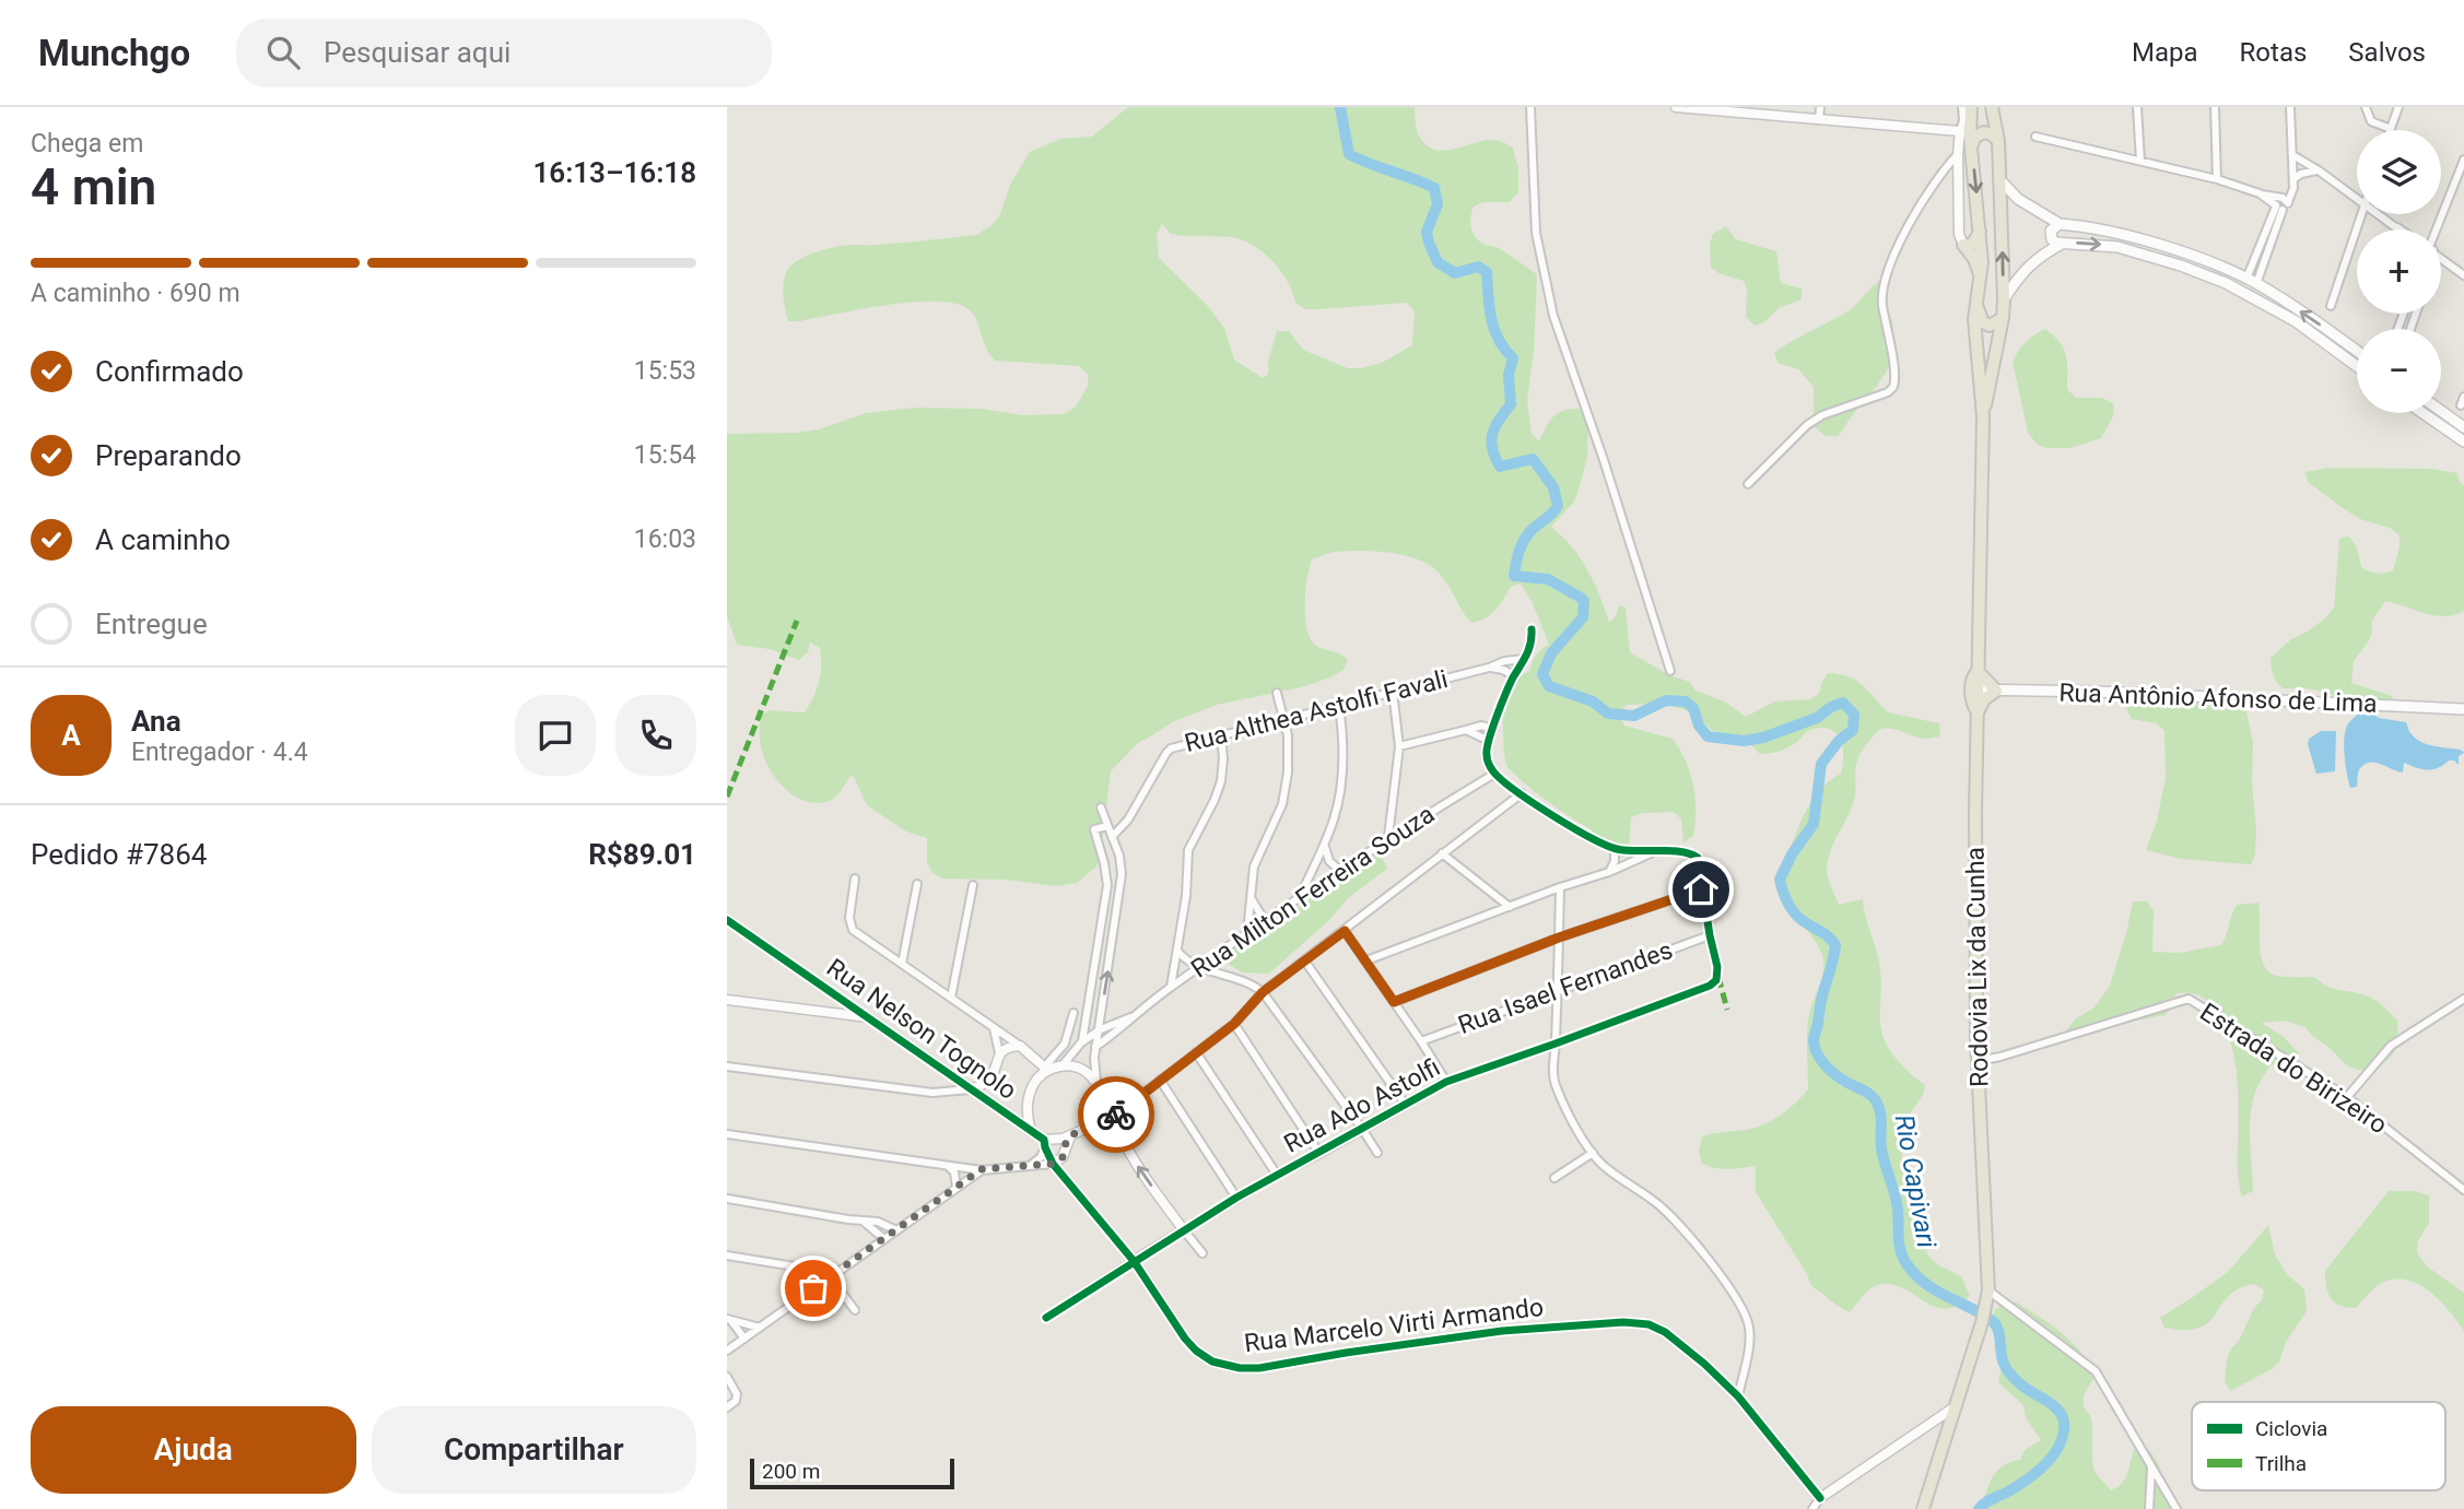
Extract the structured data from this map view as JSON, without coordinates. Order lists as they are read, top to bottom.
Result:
{
  "streets": {
    "main road": ["Rua Antônio Afonso de Lima", "Rodovia Lix da Cunha"],
    "street": [
      "Rua Althea Astolfi Favali",
      "Rua Milton Ferreira Souza",
      "Rua Isael Fernandes",
      "Rua Nelson Tognolo",
      "Estrada do Birizeiro",
      "Rua Ado Astolfi",
      "Rua Marcelo Virti Armando"
    ]
  },
  "crossings": [
    ["Rua Antônio Afonso de Lima", "Rodovia Lix da Cunha"],
    ["Rodovia Lix da Cunha", "Estrada do Birizeiro"],
    ["Rua Isael Fernandes", "Rua Ado Astolfi"],
    ["Rua Ado Astolfi", "Rua Marcelo Virti Armando"]
  ],
  "water": ["Rio Capivari"],
  "legend": ["Ciclovia", "Trilha"],
  "scale_bar": "200 m",
  "page": {
    "header": "Munchgo",
    "search": "Pesquisar aqui",
    "nav": ["Mapa", "Rotas", "Salvos"],
    "heading": ["4 min", "Chega em", "16:13–16:18"],
    "panel": [
      "Ana",
      "Entregador · 4.4",
      "Pedido #7864",
      "R$89.01"
    ],
    "map_buttons": ["+", "−"],
    "bar": "A caminho · 690 m",
    "list": [
      ["Confirmado", "15:53"],
      ["Preparando", "15:54"],
      ["A caminho", "16:03"],
      "Entregue"
    ],
    "round": "A",
    "buttons": ["Ajuda", "Compartilhar"],
    "scale": "200 m"
  }
}
